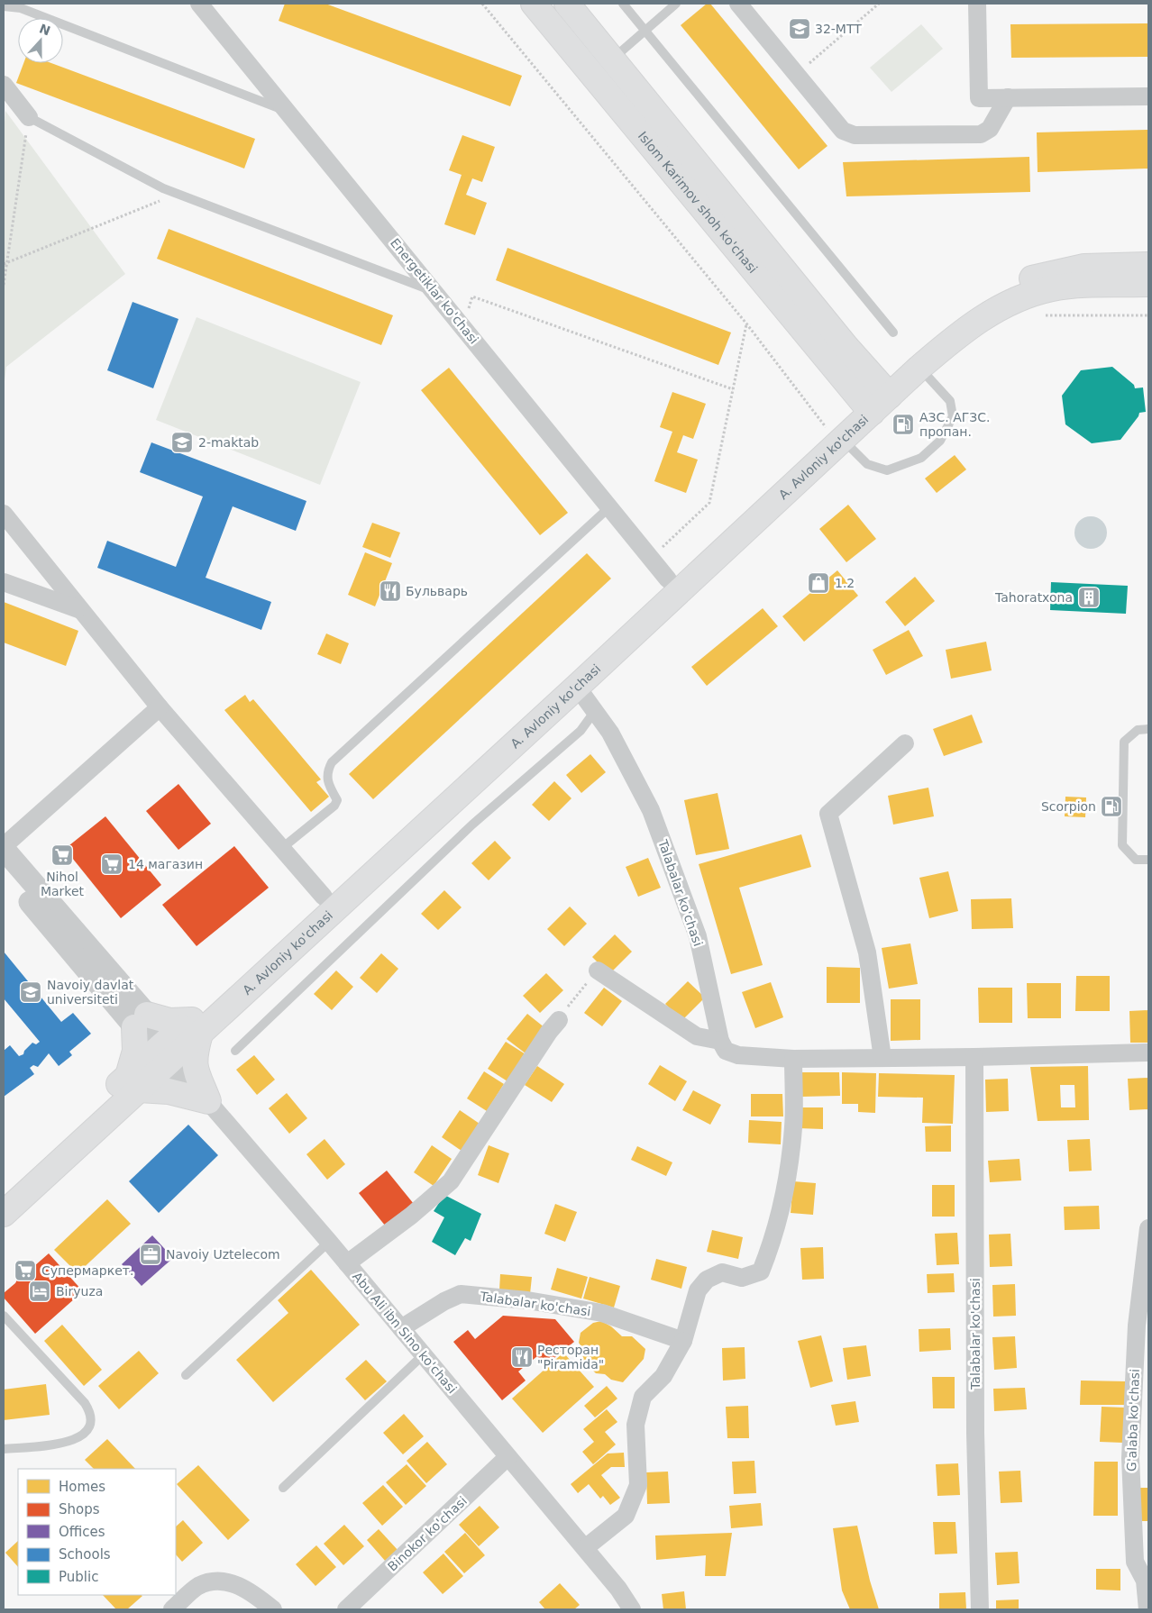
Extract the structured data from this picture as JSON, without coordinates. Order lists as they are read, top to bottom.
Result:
{
  "streets": {
    "main road": ["Islom Karimov shoh ko'chasi", "A. Avloniy ko'chasi"],
    "street": [
      "Energetiklar ko'chasi",
      "Talabalar ko'chasi",
      "Abu Ali ibn Sino ko'chasi",
      "G'alaba ko'chasi",
      "Binokor ko'chasi"
    ]
  },
  "crossings": [
    ["Islom Karimov shoh ko'chasi", "A. Avloniy ko'chasi"],
    ["Energetiklar ko'chasi", "A. Avloniy ko'chasi"],
    ["A. Avloniy ko'chasi", "Talabalar ko'chasi"],
    ["A. Avloniy ko'chasi", "Abu Ali ibn Sino ko'chasi"],
    ["Talabalar ko'chasi", "Abu Ali ibn Sino ko'chasi"],
    ["Abu Ali ibn Sino ko'chasi", "Binokor ko'chasi"]
  ],
  "places": {
    "school or university": ["32-MTT", "2-maktab", "Navoiy davlat universiteti"],
    "fuel station": ["АЗС. АГЗС. пропан.", "Scorpion"],
    "shop": ["1.2"],
    "restaurant": ["Бульварь", "Ресторан \"Piramida\""],
    "building": ["Tahoratxona"],
    "supermarket": ["Nihol Market", "14 магазин", "Супермаркет."],
    "office": ["Navoiy Uztelecom"],
    "hotel": ["Biryuza"]
  },
  "legend": [
    "Homes",
    "Shops",
    "Offices",
    "Schools",
    "Public"
  ],
  "north": "top"
}
